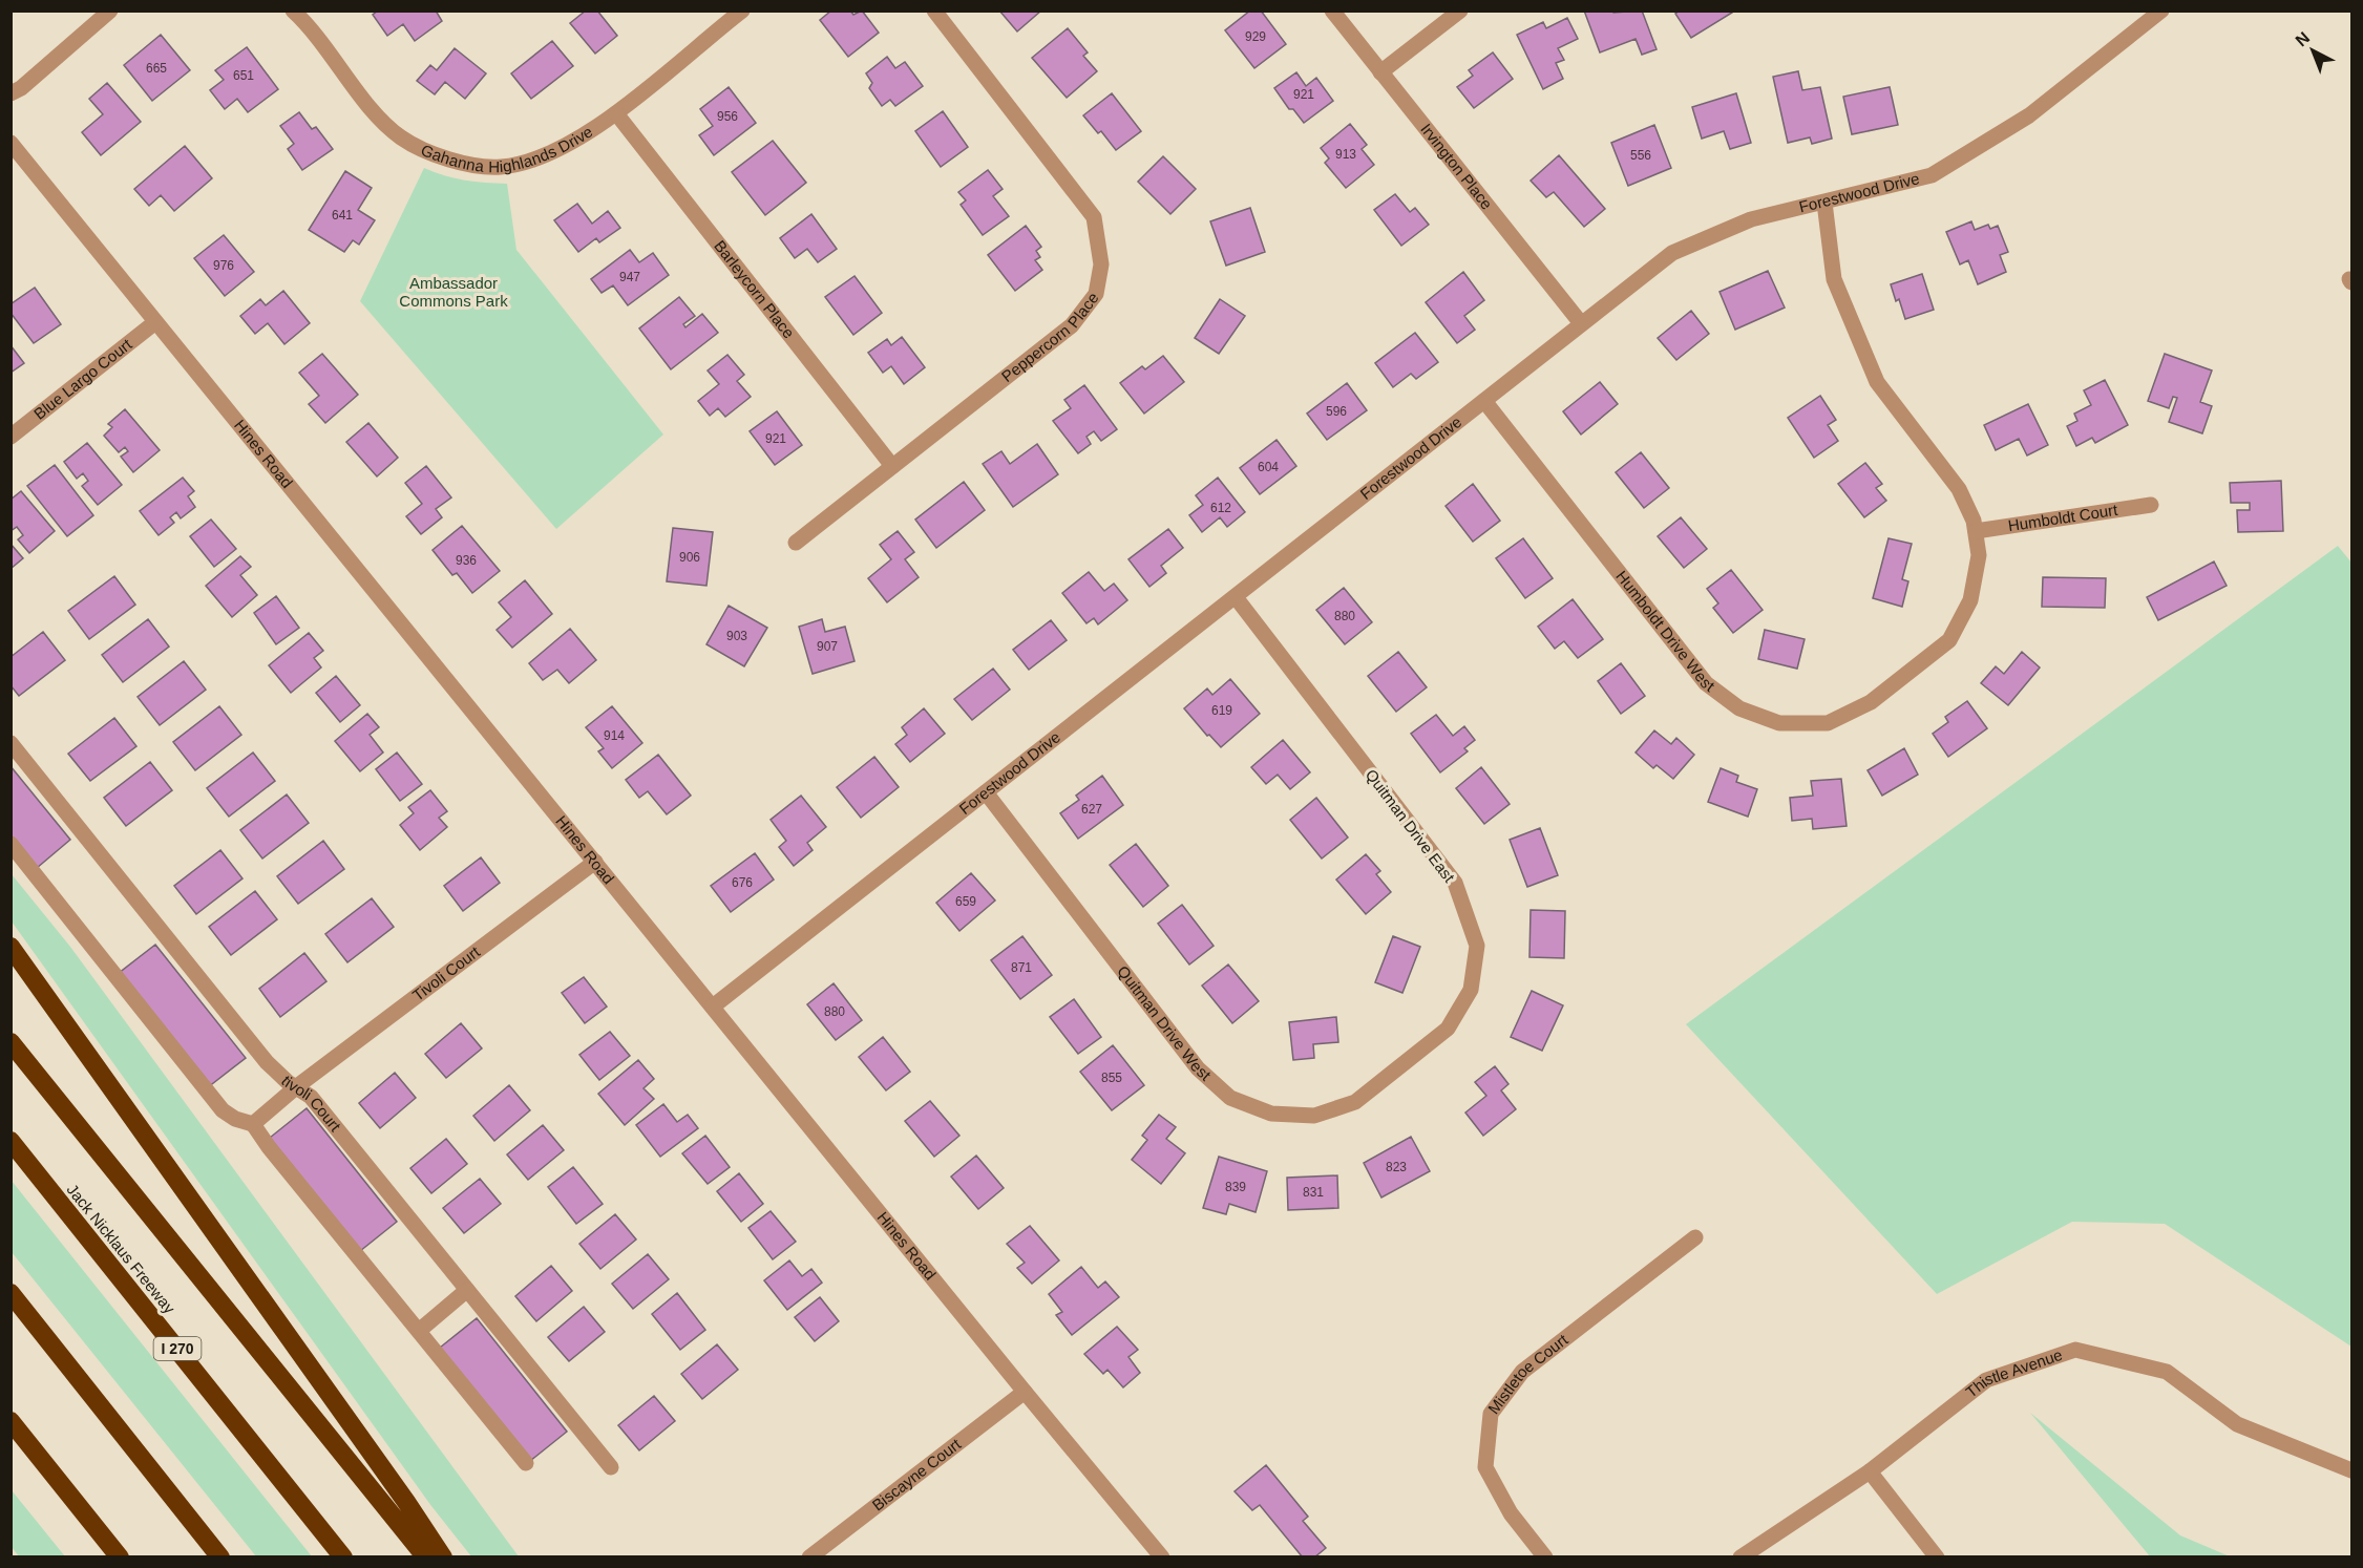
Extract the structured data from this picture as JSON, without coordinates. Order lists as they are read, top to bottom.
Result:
{
  "streets": {
    "highway": ["Jack Nicklaus Freeway", "I 270"],
    "street": [
      "Gahanna Highlands Drive",
      "Irvington Place",
      "Forestwood Drive",
      "Barleycorn Place",
      "Peppercorn Place",
      "Blue Largo Court",
      "Hines Road",
      "Humboldt Court",
      "Humboldt Drive West",
      "Quitman Drive East",
      "Tivoli Court",
      "Quitman Drive West",
      "tivoli Court",
      "Thistle Avenue",
      "Mistletoe Court",
      "Biscayne Court"
    ]
  },
  "crossings": [
    ["Gahanna Highlands Drive", "Barleycorn Place"],
    ["Irvington Place", "Forestwood Drive"],
    ["Forestwood Drive", "Hines Road"],
    ["Forestwood Drive", "Humboldt Drive West"],
    ["Forestwood Drive", "Quitman Drive East"],
    ["Forestwood Drive", "Quitman Drive West"],
    ["Barleycorn Place", "Peppercorn Place"],
    ["Blue Largo Court", "Hines Road"],
    ["Hines Road", "Tivoli Court"],
    ["Hines Road", "Biscayne Court"],
    ["Humboldt Court", "Humboldt Drive West"],
    ["Quitman Drive East", "Quitman Drive West"],
    ["Tivoli Court", "tivoli Court"]
  ],
  "parks": ["Ambassador Commons Park"],
  "house_numbers": [
    "929",
    "665",
    "651",
    "921",
    "956",
    "913",
    "556",
    "641",
    "976",
    "947",
    "596",
    "921",
    "604",
    "612",
    "906",
    "936",
    "880",
    "903",
    "907",
    "619",
    "914",
    "627",
    "676",
    "659",
    "871",
    "880",
    "855",
    "823",
    "839",
    "831"
  ],
  "north": "top left"
}
